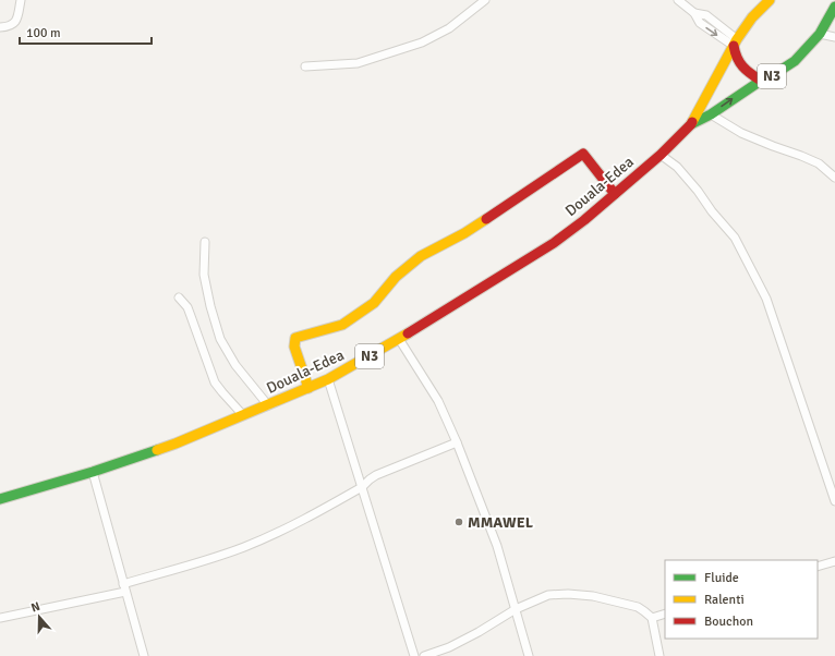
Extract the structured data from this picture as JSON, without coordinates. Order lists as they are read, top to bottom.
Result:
{
  "streets": {
    "main road": ["N3", "Douala-Edea"]
  },
  "places": ["MMAWEL"],
  "legend": ["Fluide", "Ralenti", "Bouchon"],
  "scale_bar": "100 m",
  "north": "top"
}
